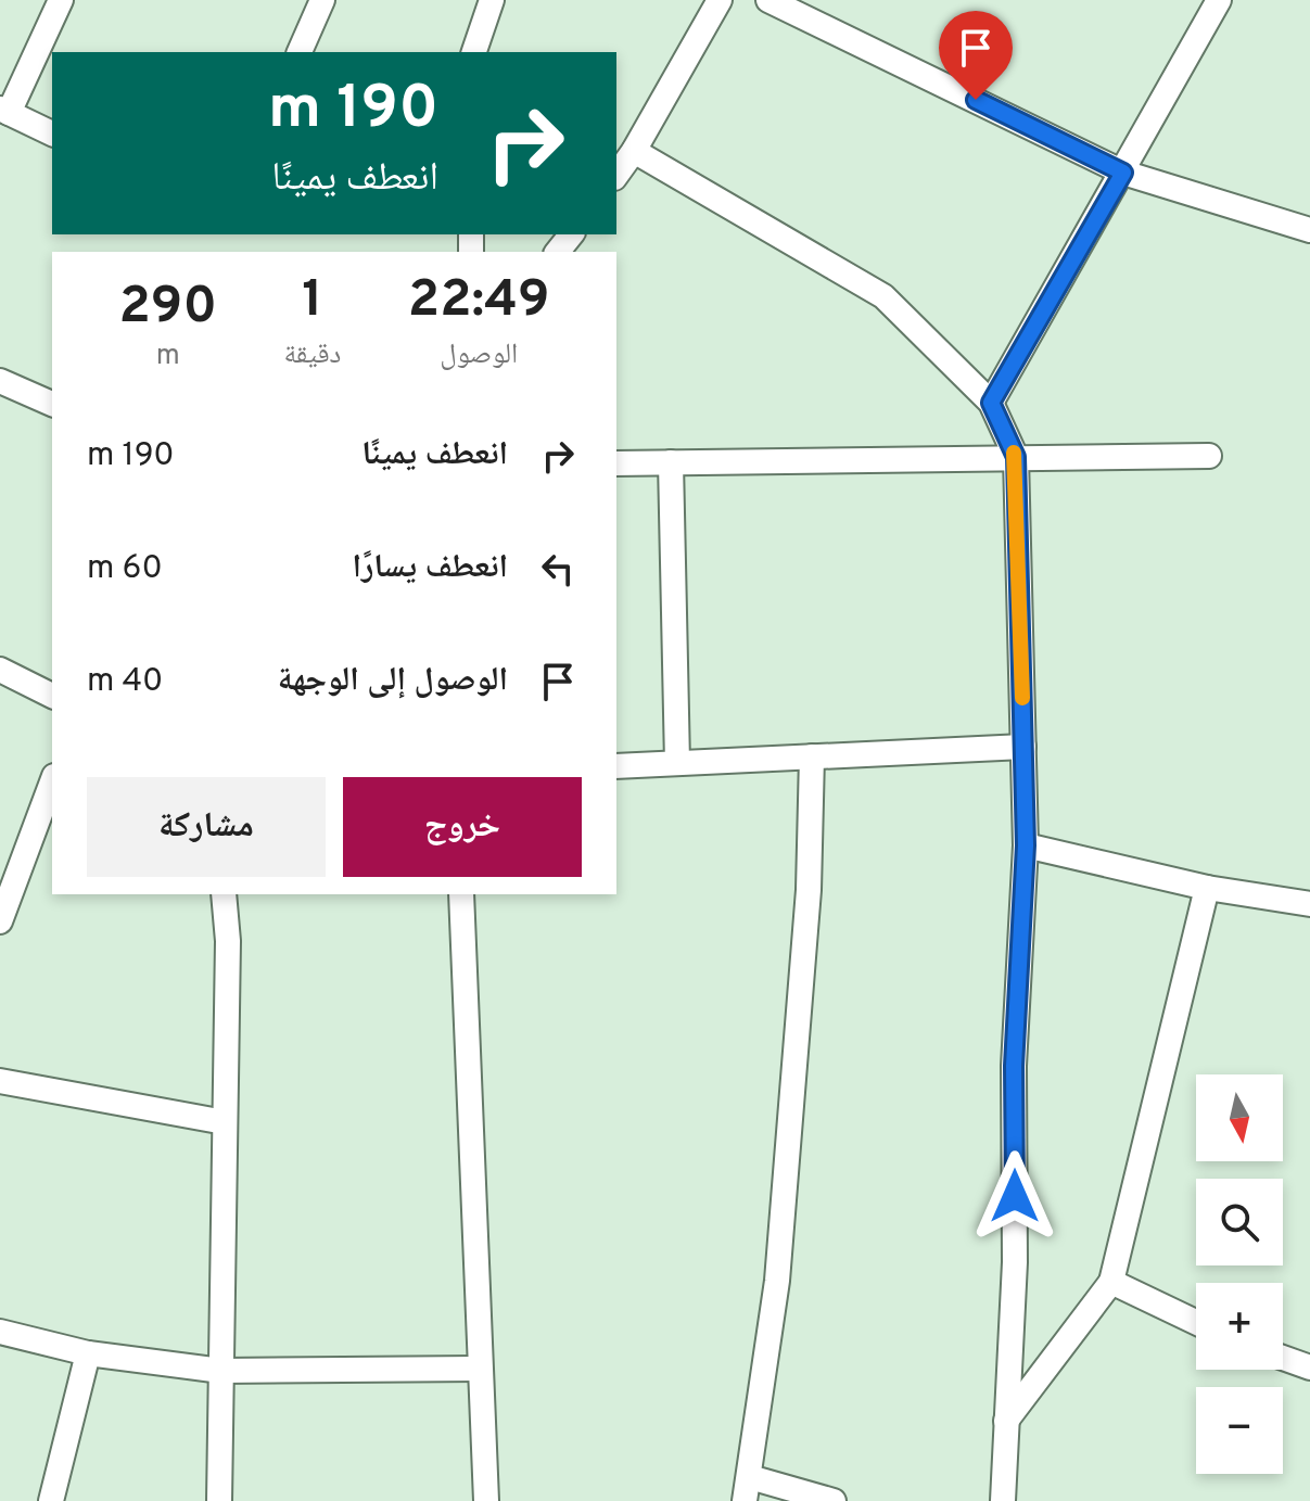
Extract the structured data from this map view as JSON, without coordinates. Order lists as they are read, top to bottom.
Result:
{
  "north": "bottom",
  "page": {
    "turn": ["190 m", "انعطف يمينًا"],
    "eta": [
      "22:49",
      "الوصول",
      "1",
      "دقيقة",
      "290",
      "m"
    ],
    "list": [
      {
        "name": "انعطف يمينًا",
        "value": "190 m"
      },
      {
        "name": "انعطف يسارًا",
        "value": "60 m"
      },
      {
        "name": "الوصول إلى الوجهة",
        "value": "40 m"
      }
    ],
    "buttons": ["خروج", "مشاركة"],
    "map_buttons": ["+", "−"]
  }
}
